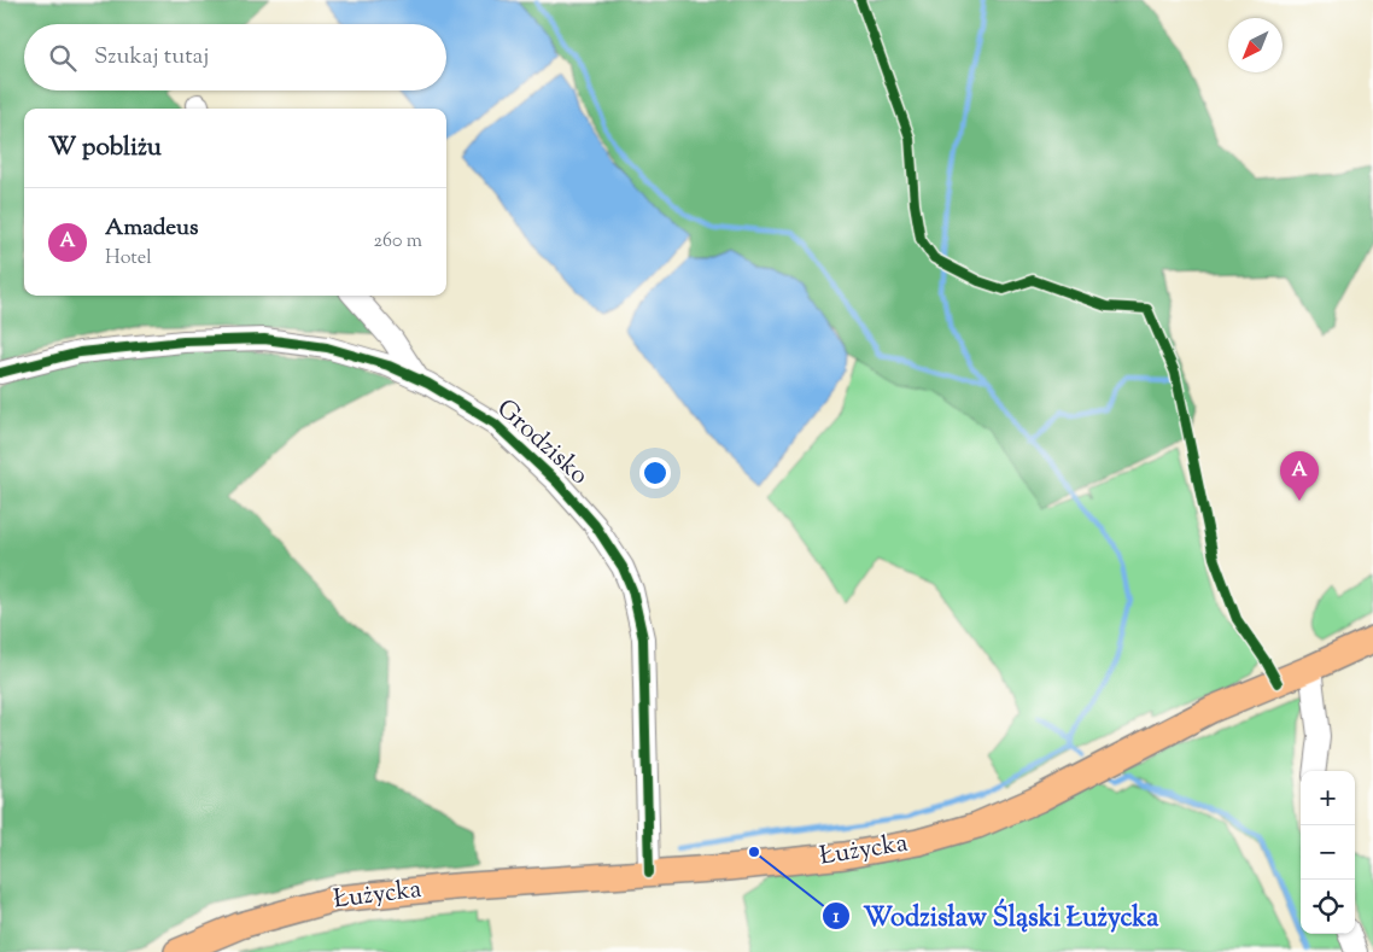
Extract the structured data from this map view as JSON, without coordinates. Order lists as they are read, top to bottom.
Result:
{
  "streets": {
    "main road": ["Łużycka"],
    "street": ["Grodzisko"]
  },
  "crossings": [
    ["Grodzisko", "Łużycka"]
  ],
  "places": ["Wodzisław Śląski Łużycka"],
  "north": "bottom left",
  "page": {
    "search": "Szukaj tutaj",
    "heading": "W pobliżu",
    "list": [
      {
        "mark": "A",
        "name": "Amadeus",
        "note": "Hotel",
        "value": "260 m"
      }
    ],
    "pins": "A",
    "map_buttons": ["+", "−"]
  }
}
